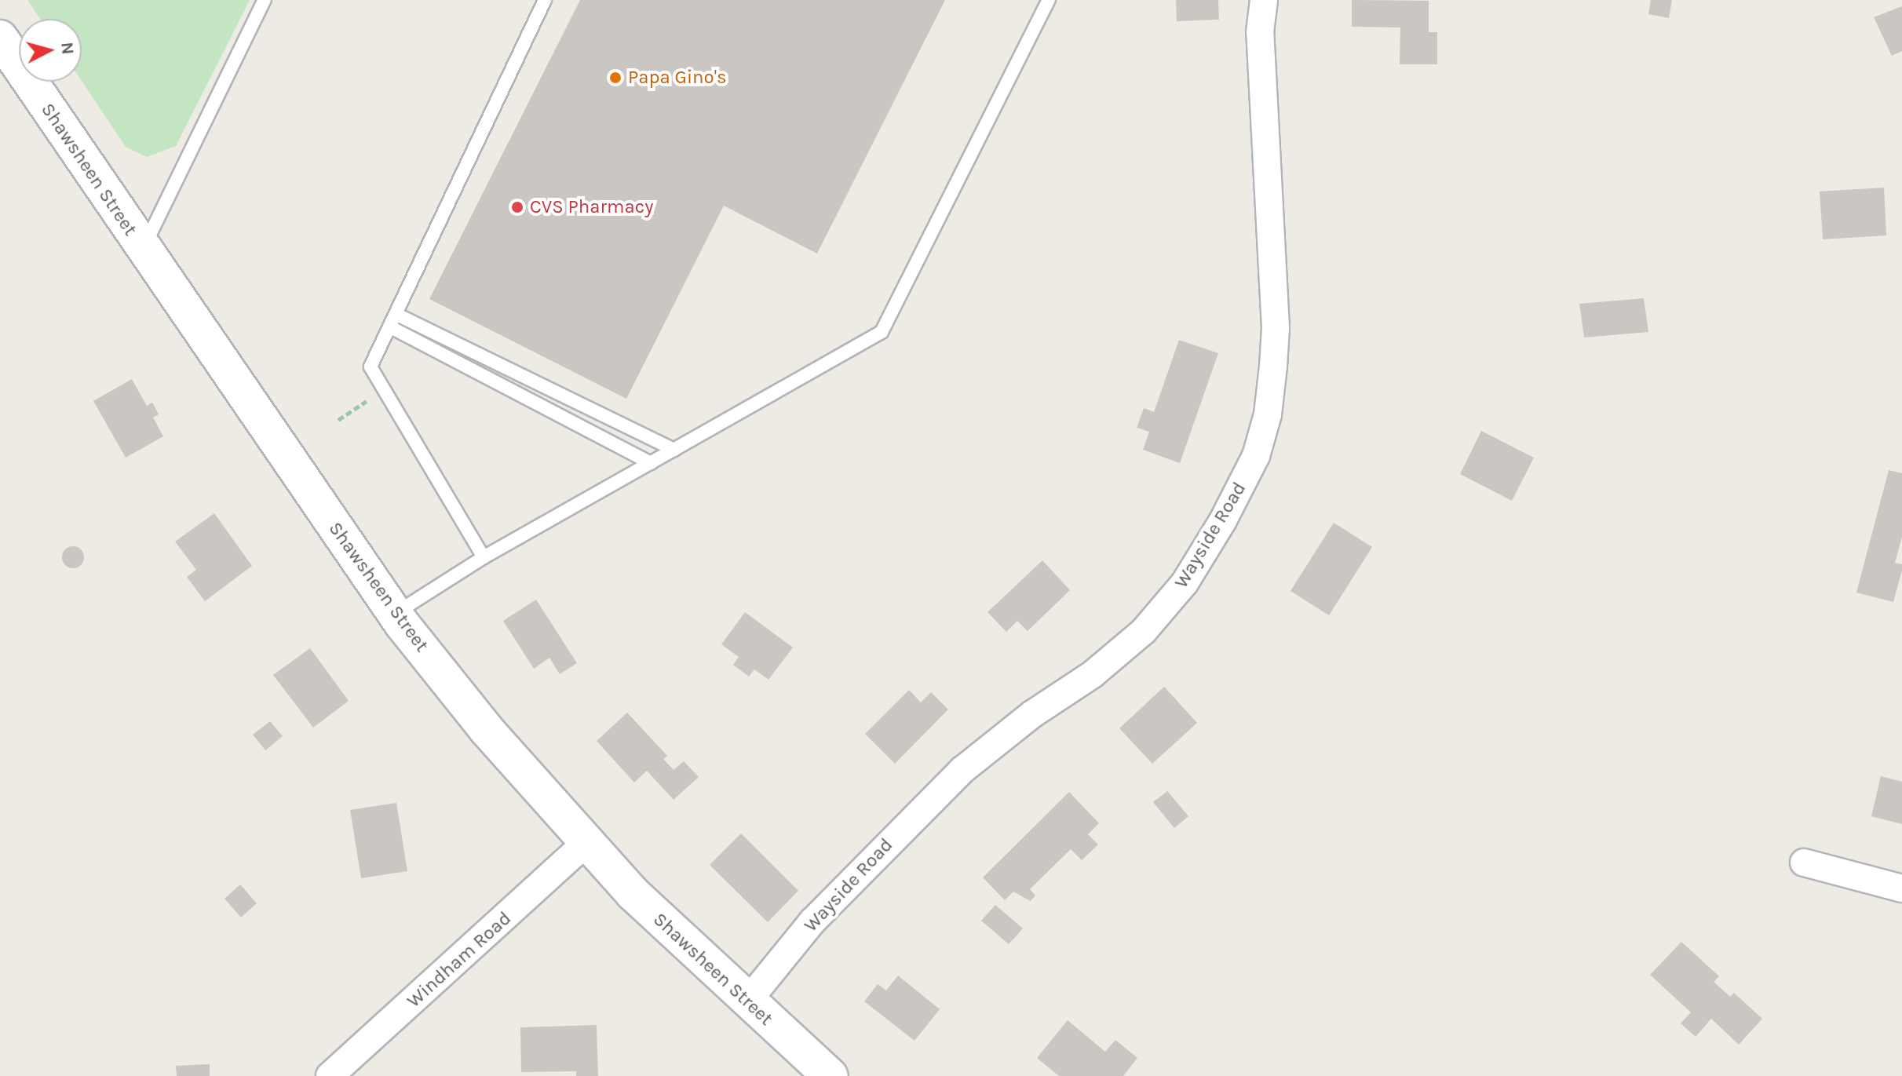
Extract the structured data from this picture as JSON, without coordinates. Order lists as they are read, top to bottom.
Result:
{
  "streets": {
    "main road": ["Shawsheen Street"],
    "street": ["Wayside Road", "Windham Road"]
  },
  "crossings": [
    ["Shawsheen Street", "Wayside Road"],
    ["Shawsheen Street", "Windham Road"]
  ],
  "places": ["Papa Gino's", "CVS Pharmacy"],
  "north": "right"
}
